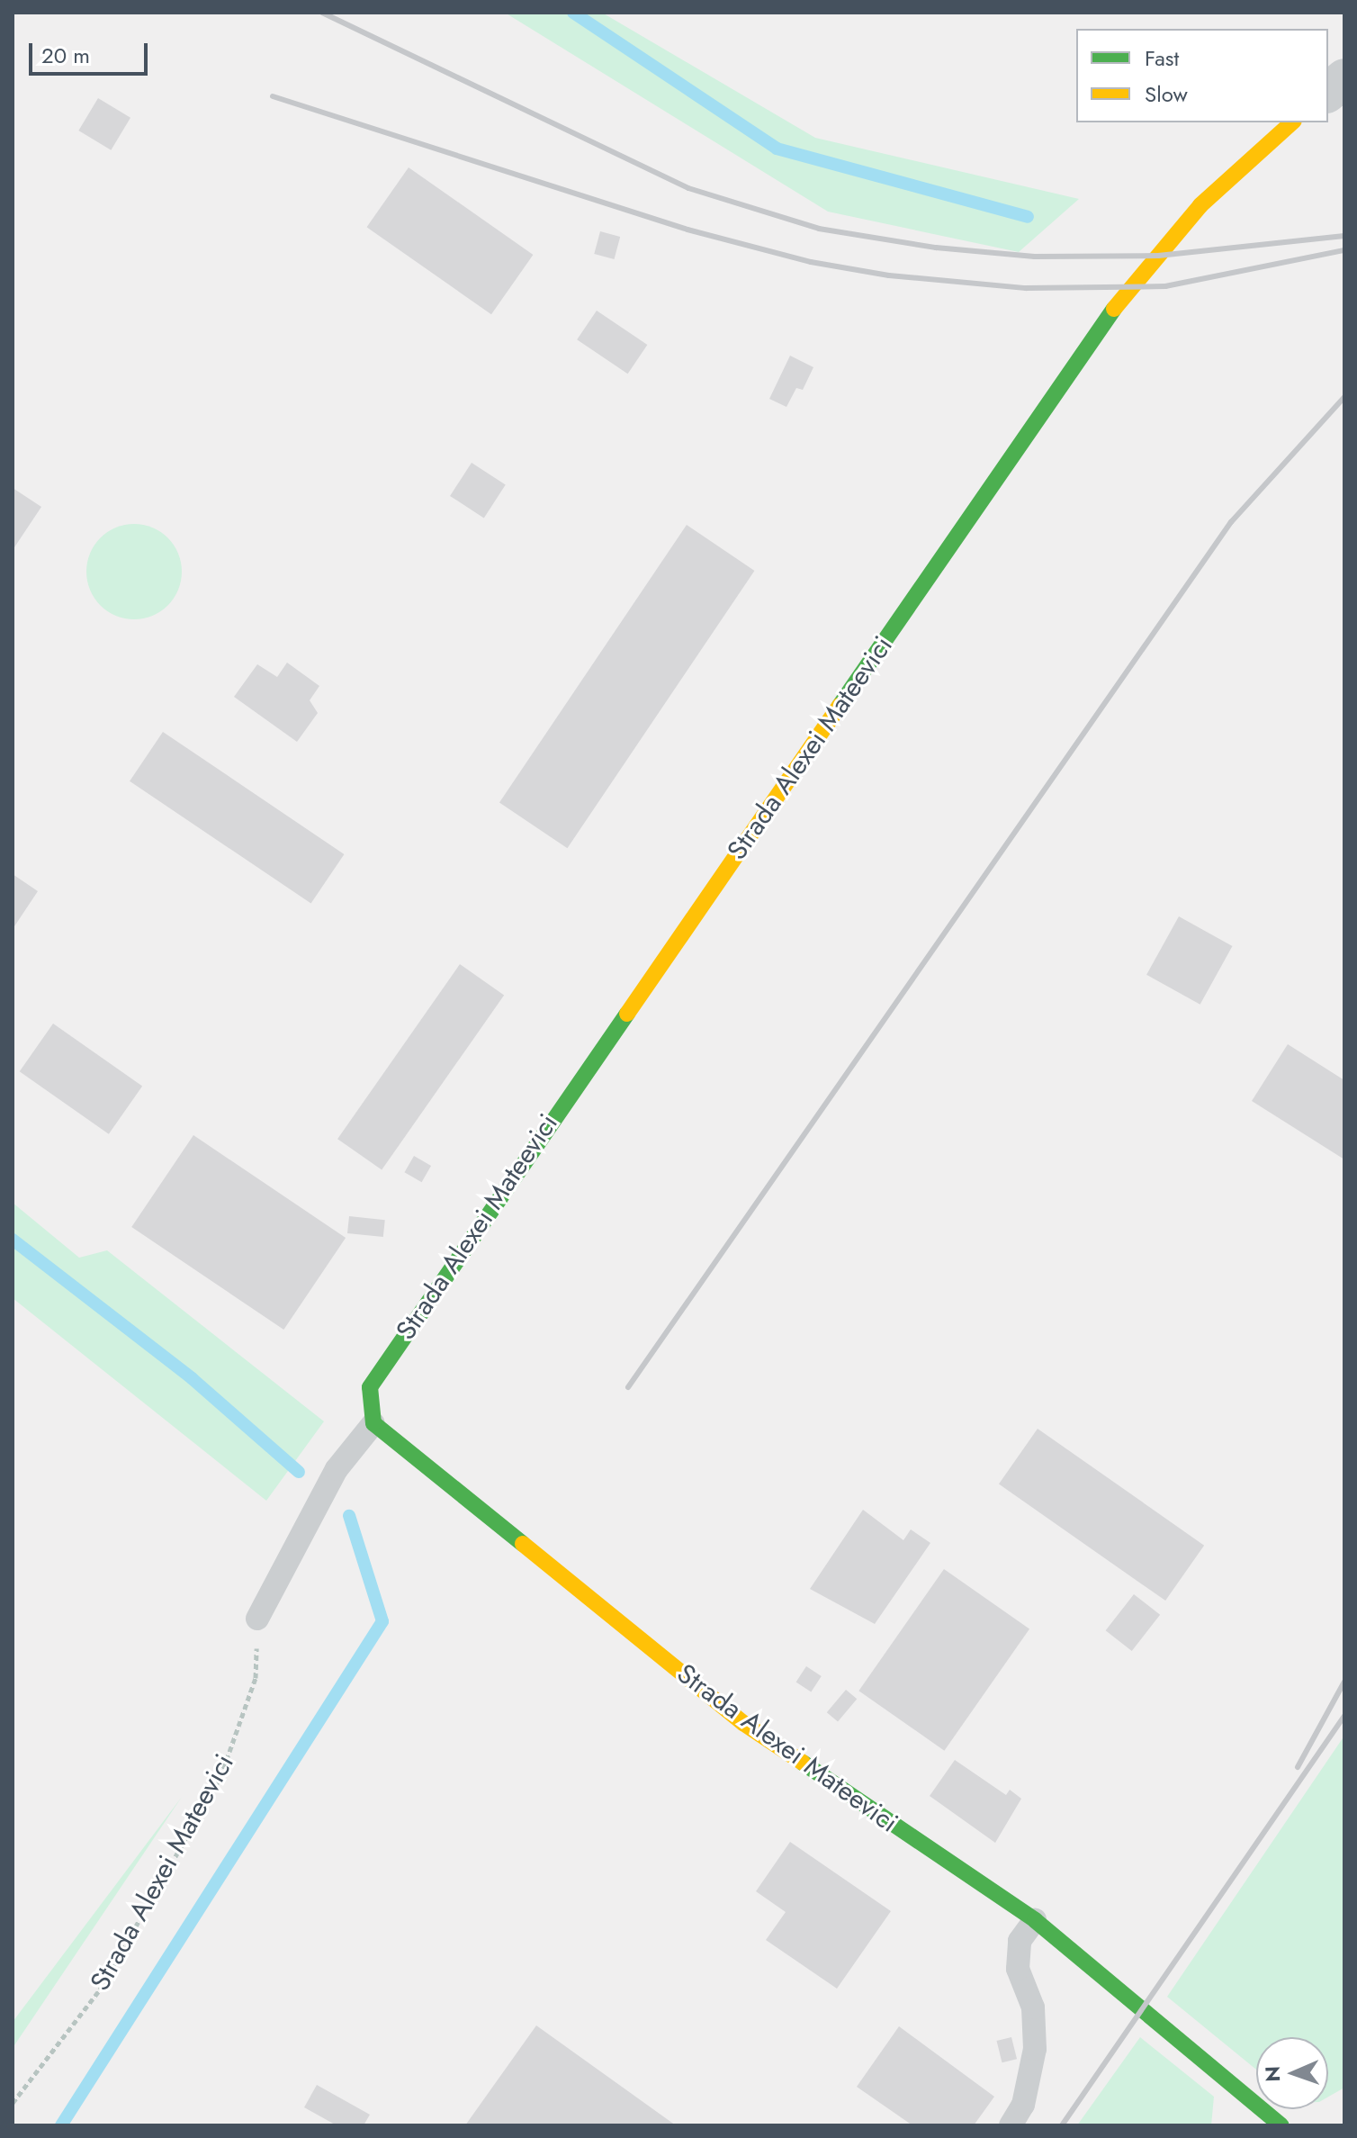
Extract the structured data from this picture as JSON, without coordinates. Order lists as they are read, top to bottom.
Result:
{
  "streets": {
    "street": ["Strada Alexei Mateevici"]
  },
  "legend": ["Fast", "Slow"],
  "scale_bar": "20 m",
  "north": "left"
}
